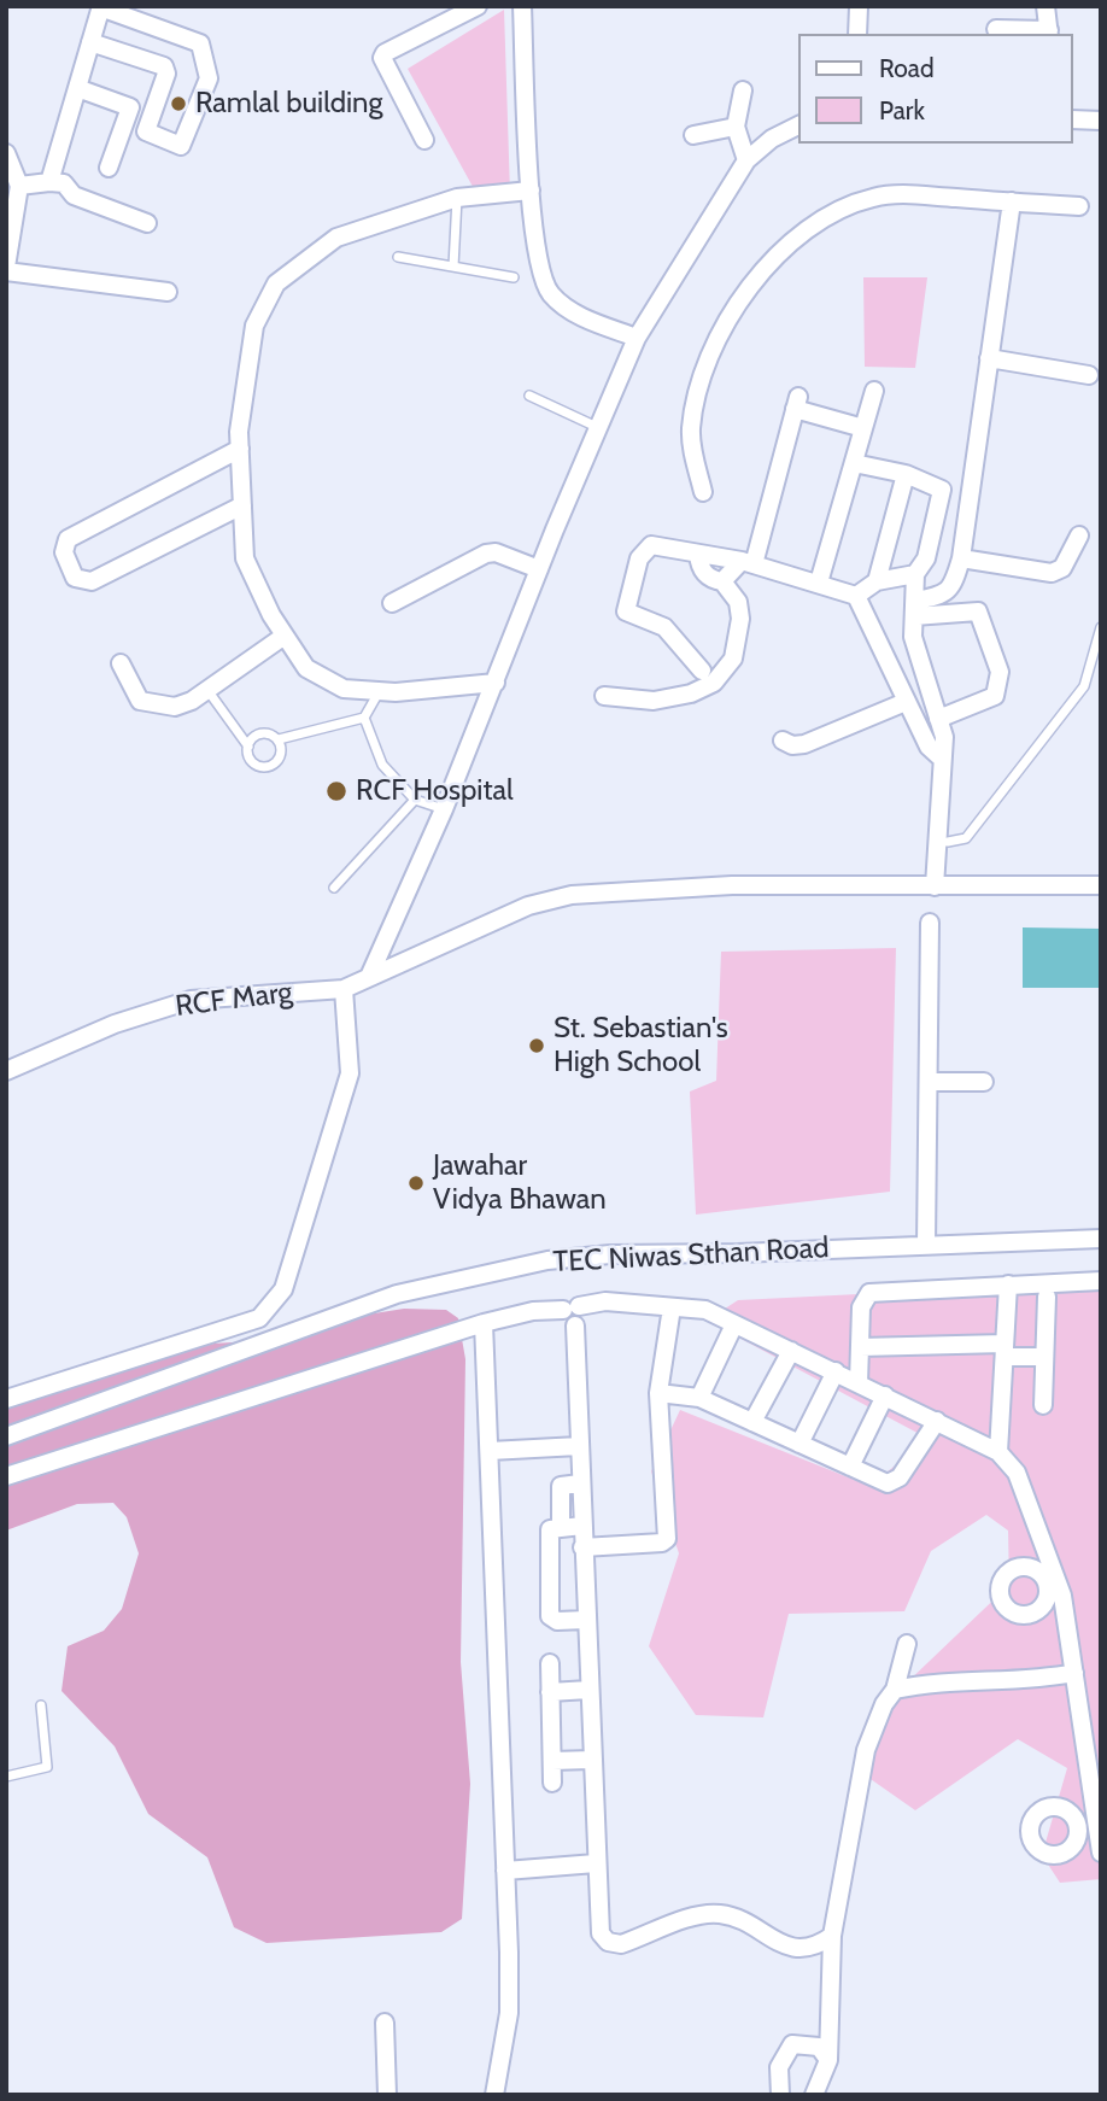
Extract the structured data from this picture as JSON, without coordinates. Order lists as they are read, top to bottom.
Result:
{
  "streets": {
    "street": ["RCF Marg", "TEC Niwas Sthan Road"]
  },
  "places": [
    "Ramlal building",
    "RCF Hospital",
    "St. Sebastian's High School",
    "Jawahar Vidya Bhawan"
  ],
  "legend": ["Road", "Park"]
}
